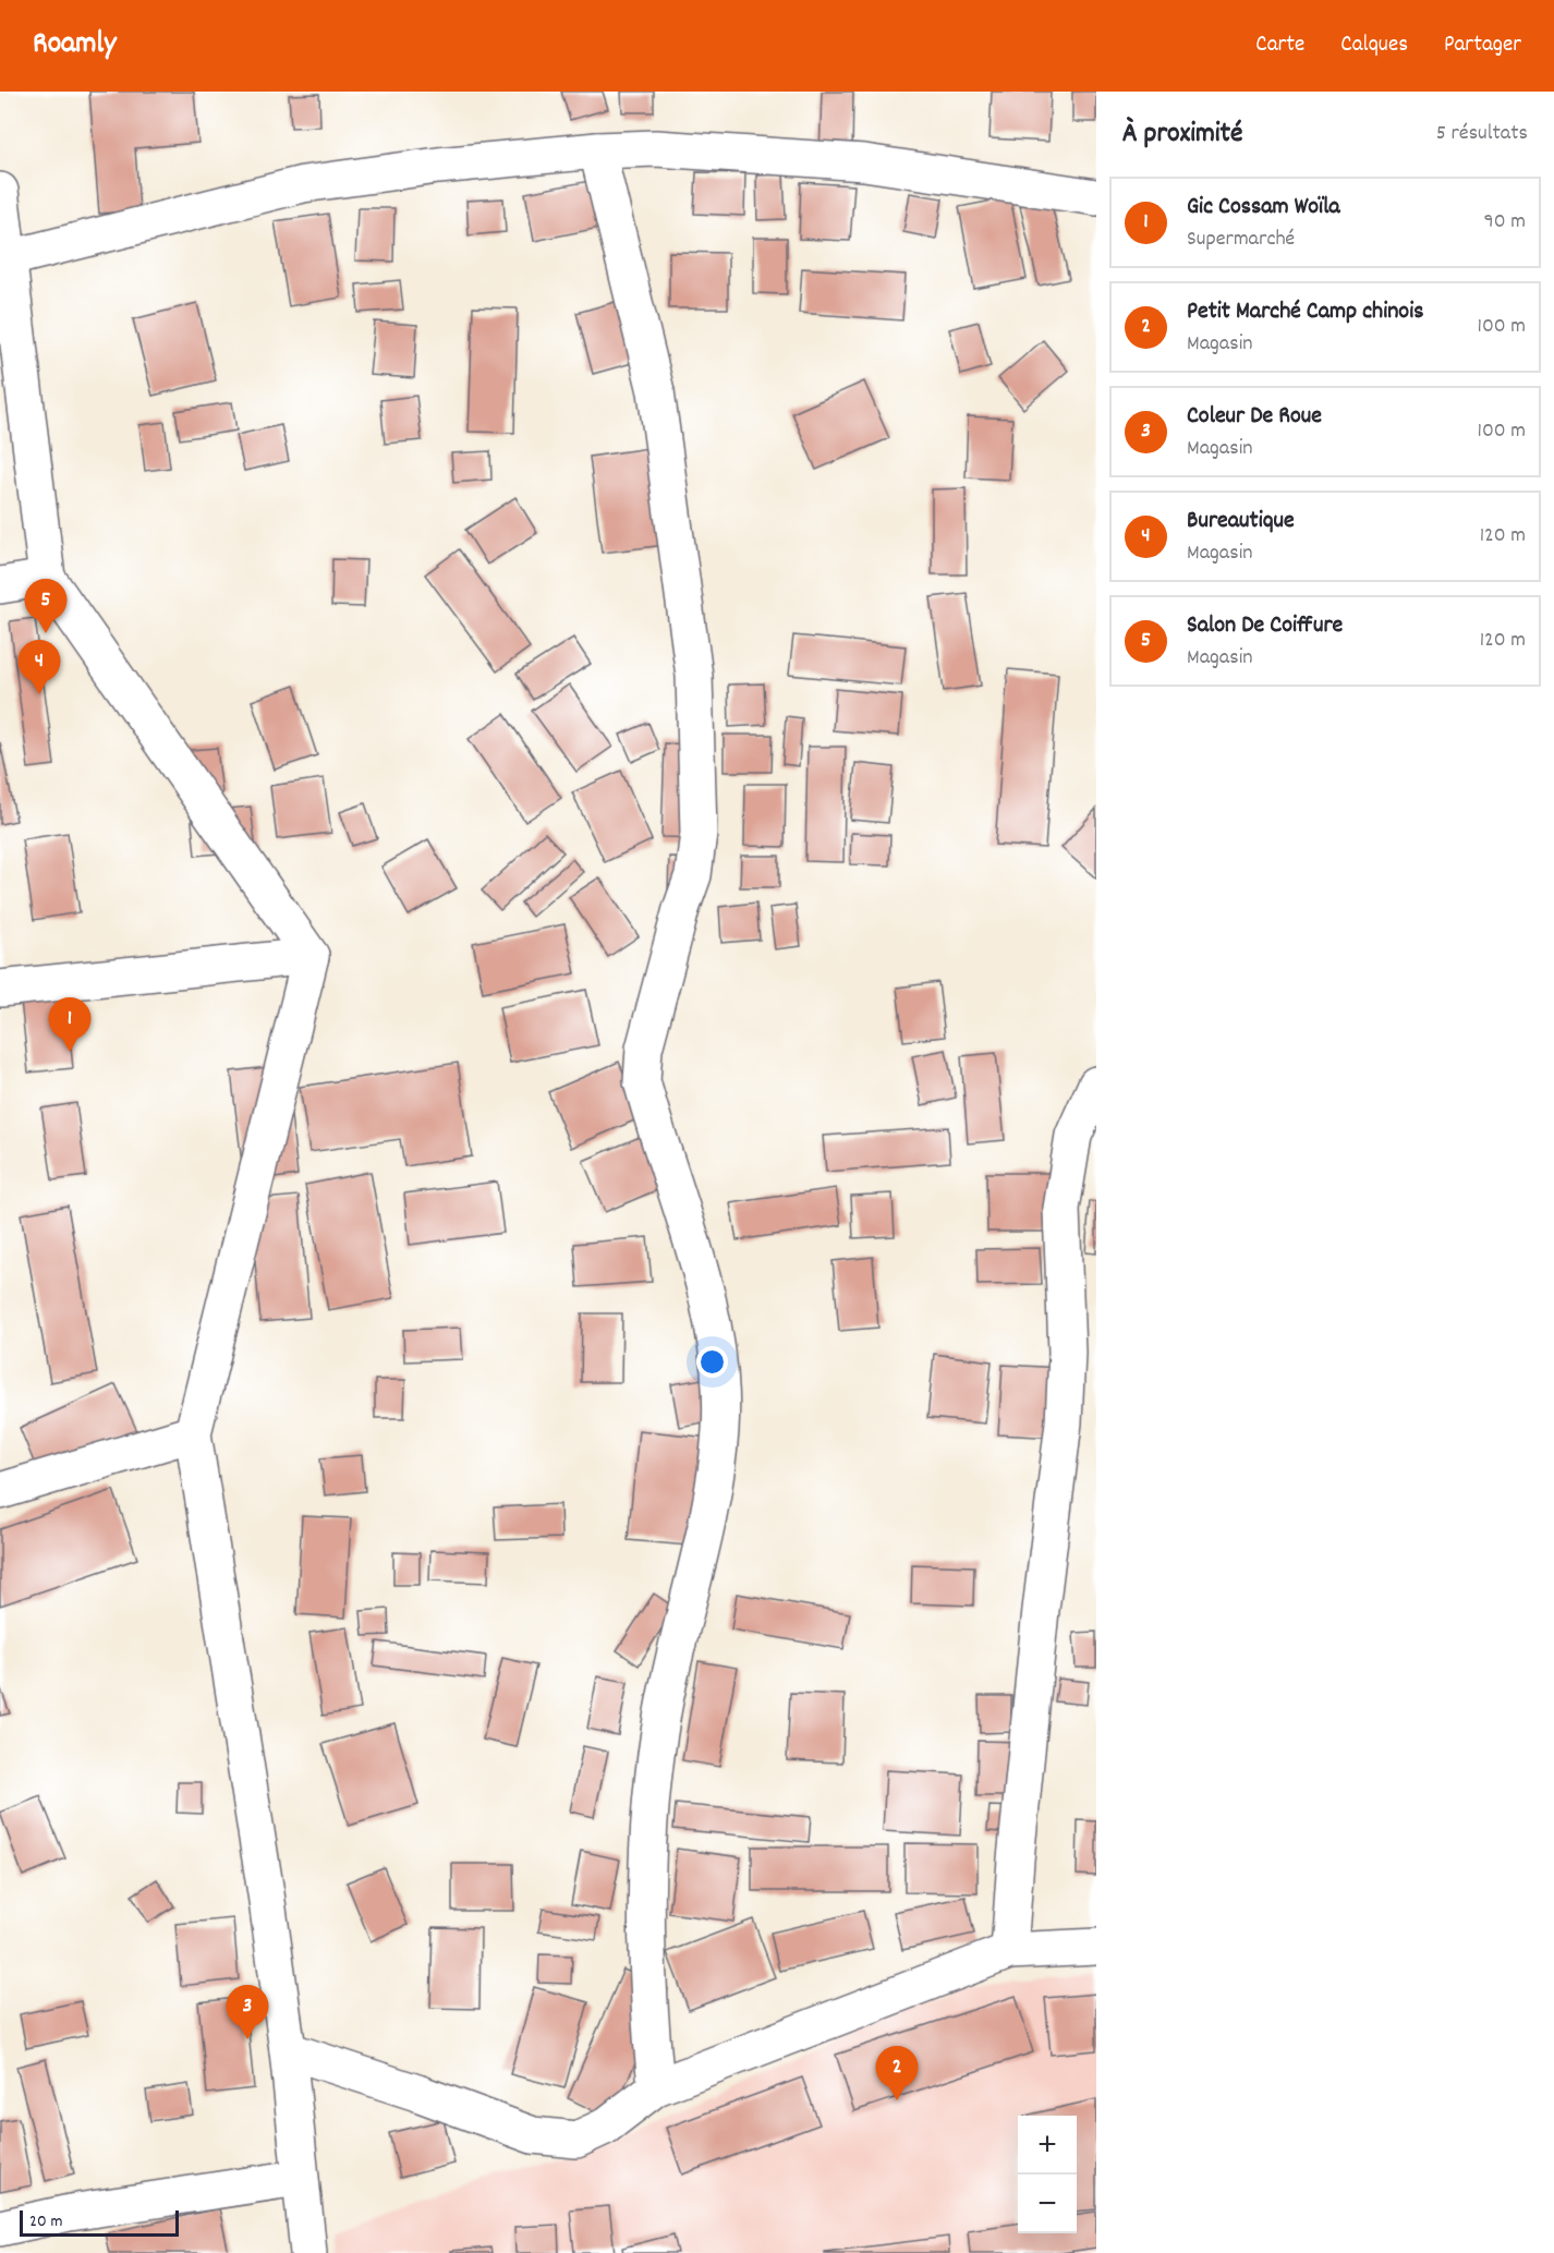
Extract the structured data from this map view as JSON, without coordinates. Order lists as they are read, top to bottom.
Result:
{
  "scale_bar": "20 m",
  "page": {
    "header": "Roamly",
    "nav": ["Carte", "Calques", "Partager"],
    "heading": ["À proximité", "5 résultats"],
    "list": [
      {
        "mark": "1",
        "name": "Gic Cossam Woïla",
        "note": "Supermarché",
        "value": "90 m"
      },
      {
        "mark": "2",
        "name": "Petit Marché Camp chinois",
        "note": "Magasin",
        "value": "100 m"
      },
      {
        "mark": "3",
        "name": "Coleur De Roue",
        "note": "Magasin",
        "value": "100 m"
      },
      {
        "mark": "4",
        "name": "Bureautique",
        "note": "Magasin",
        "value": "120 m"
      },
      {
        "mark": "5",
        "name": "Salon De Coiffure",
        "note": "Magasin",
        "value": "120 m"
      }
    ],
    "pins": [
      "5",
      "4",
      "1",
      "3",
      "2"
    ],
    "map_buttons": ["+", "−"],
    "scale": "20 m"
  }
}
